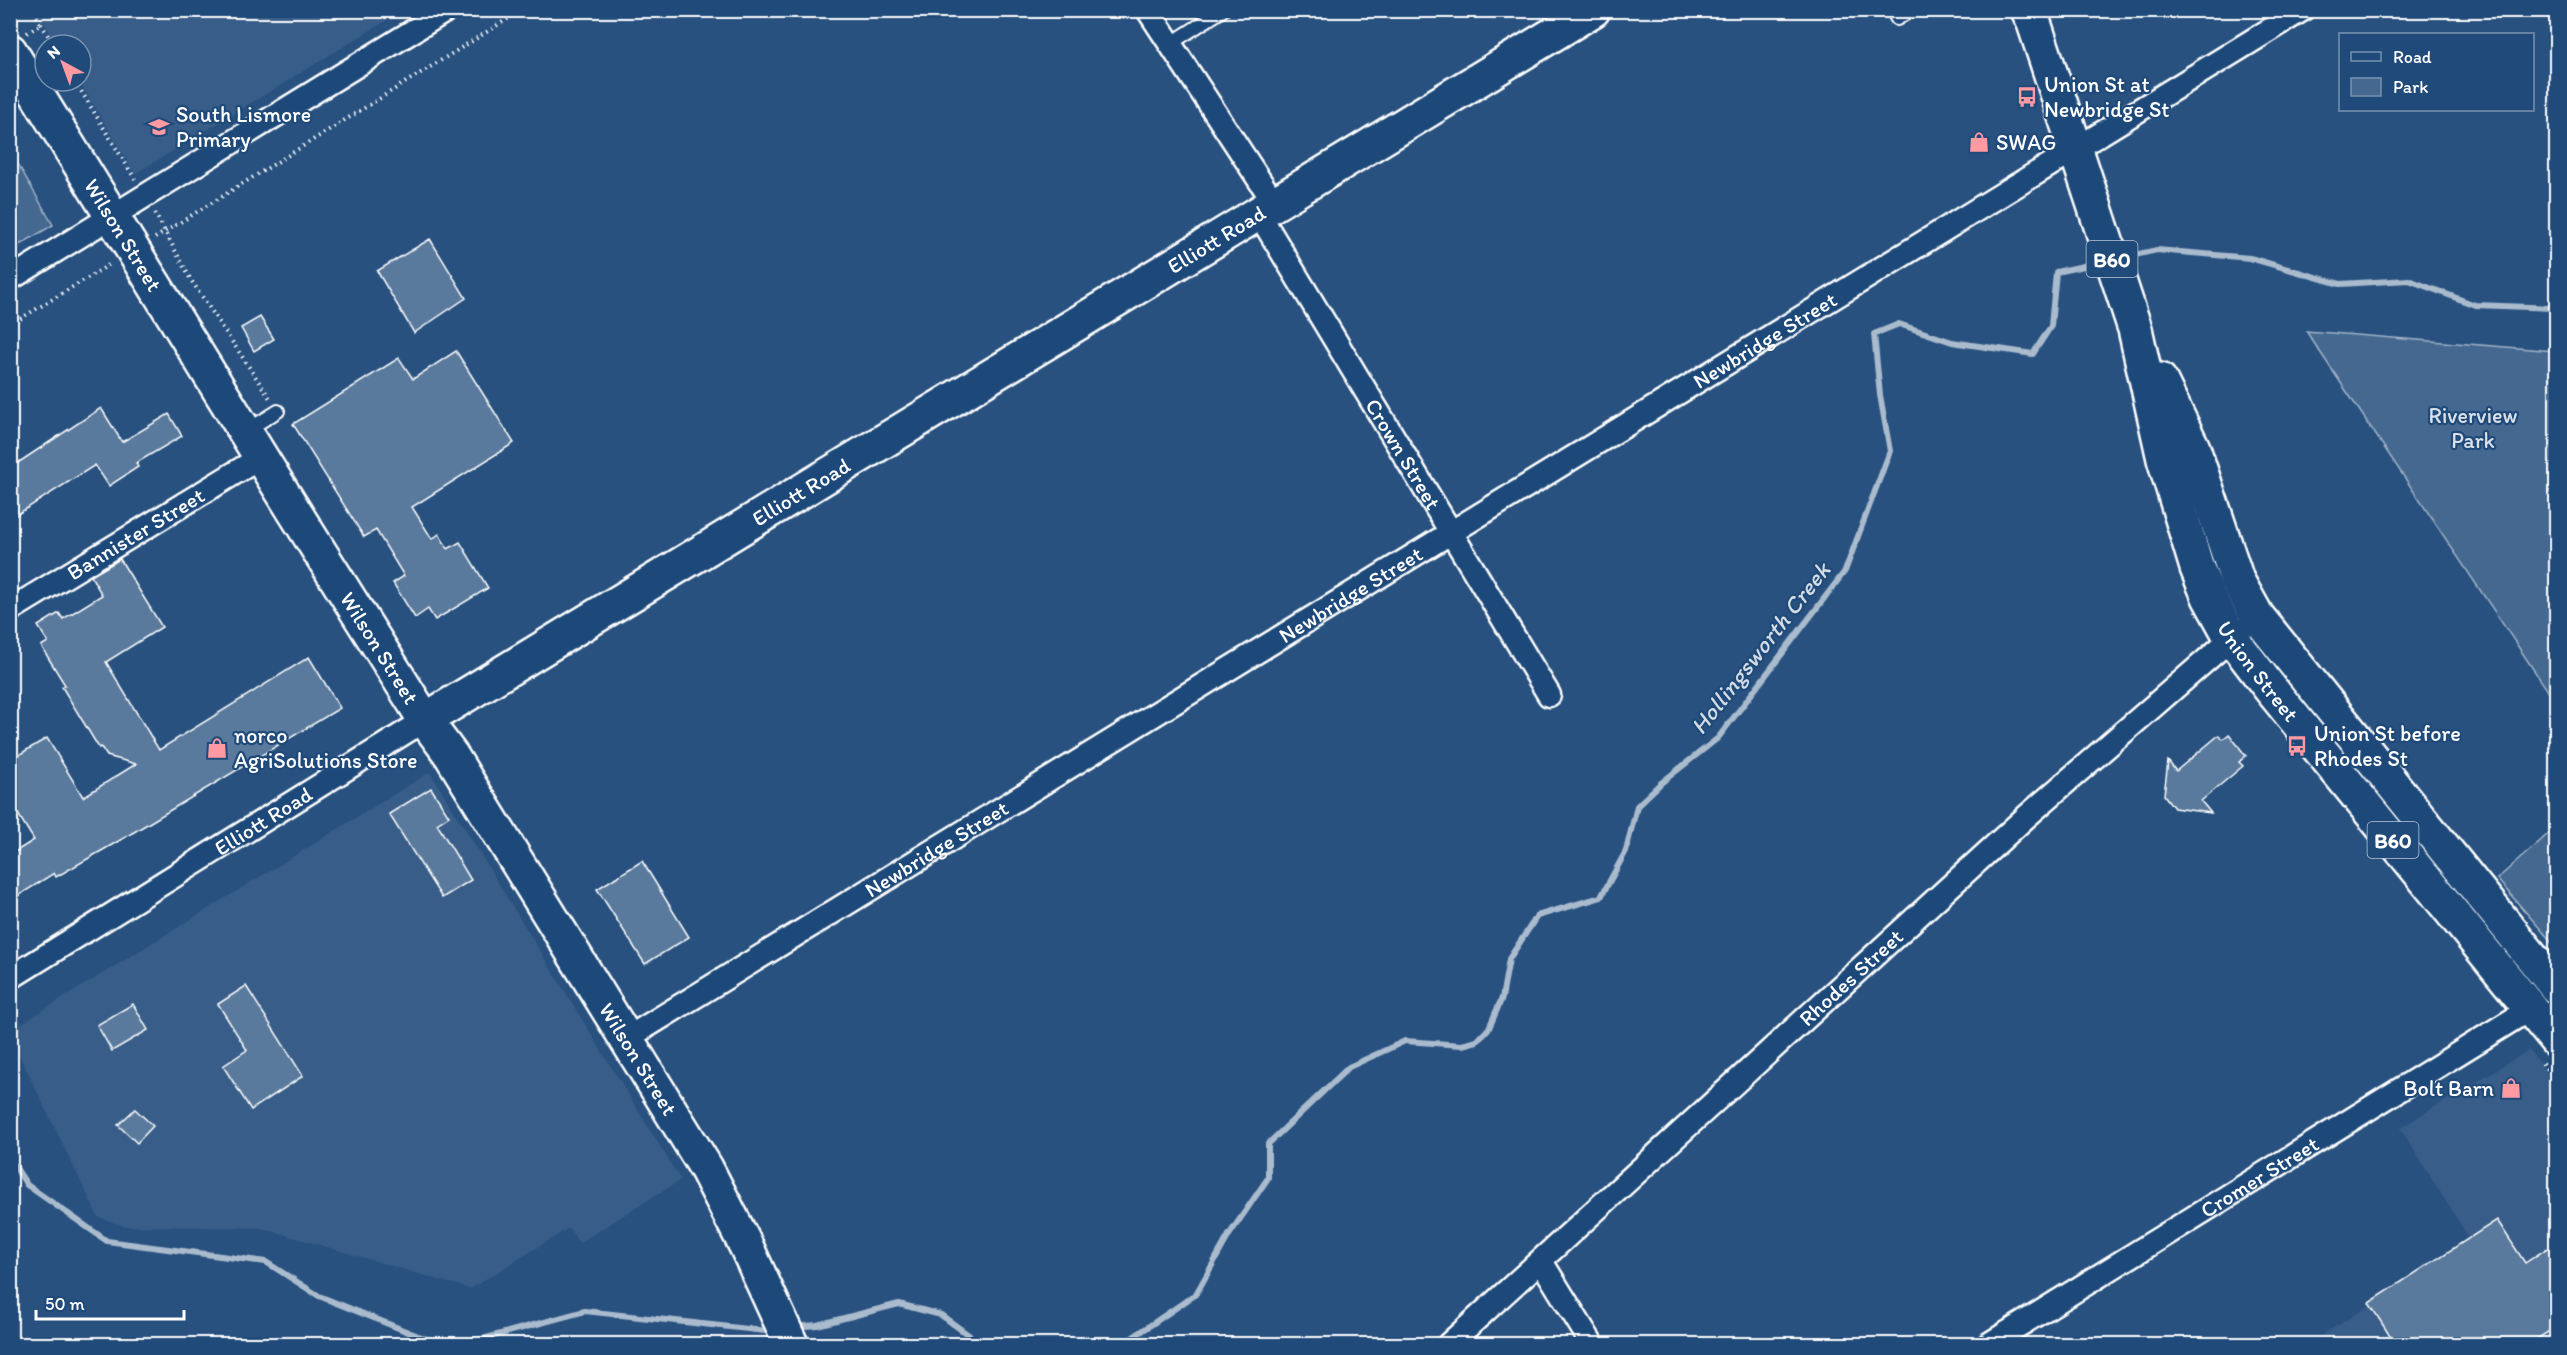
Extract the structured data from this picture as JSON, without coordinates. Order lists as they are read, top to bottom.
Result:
{
  "streets": {
    "street": [
      "Wilson Street",
      "Elliott Road",
      "B60",
      "Newbridge Street",
      "Crown Street",
      "Bannister Street",
      "Union Street",
      "Rhodes Street",
      "Cromer Street"
    ]
  },
  "crossings": [
    ["Wilson Street", "Elliott Road"],
    ["Wilson Street", "Newbridge Street"],
    ["Wilson Street", "Bannister Street"],
    ["Elliott Road", "Crown Street"],
    ["Newbridge Street", "Crown Street"],
    ["Newbridge Street", "Union Street"],
    ["Union Street", "Rhodes Street"],
    ["Union Street", "Cromer Street"]
  ],
  "water": ["Hollingsworth Creek"],
  "parks": ["Riverview Park"],
  "places": {
    "bus stop": ["Union St at Newbridge St", "Union St before Rhodes St"],
    "school or university": ["South Lismore Primary"],
    "shop": ["SWAG", "norco AgriSolutions Store", "Bolt Barn"]
  },
  "legend": ["Road", "Park"],
  "scale_bar": "50 m",
  "north": "top left"
}
